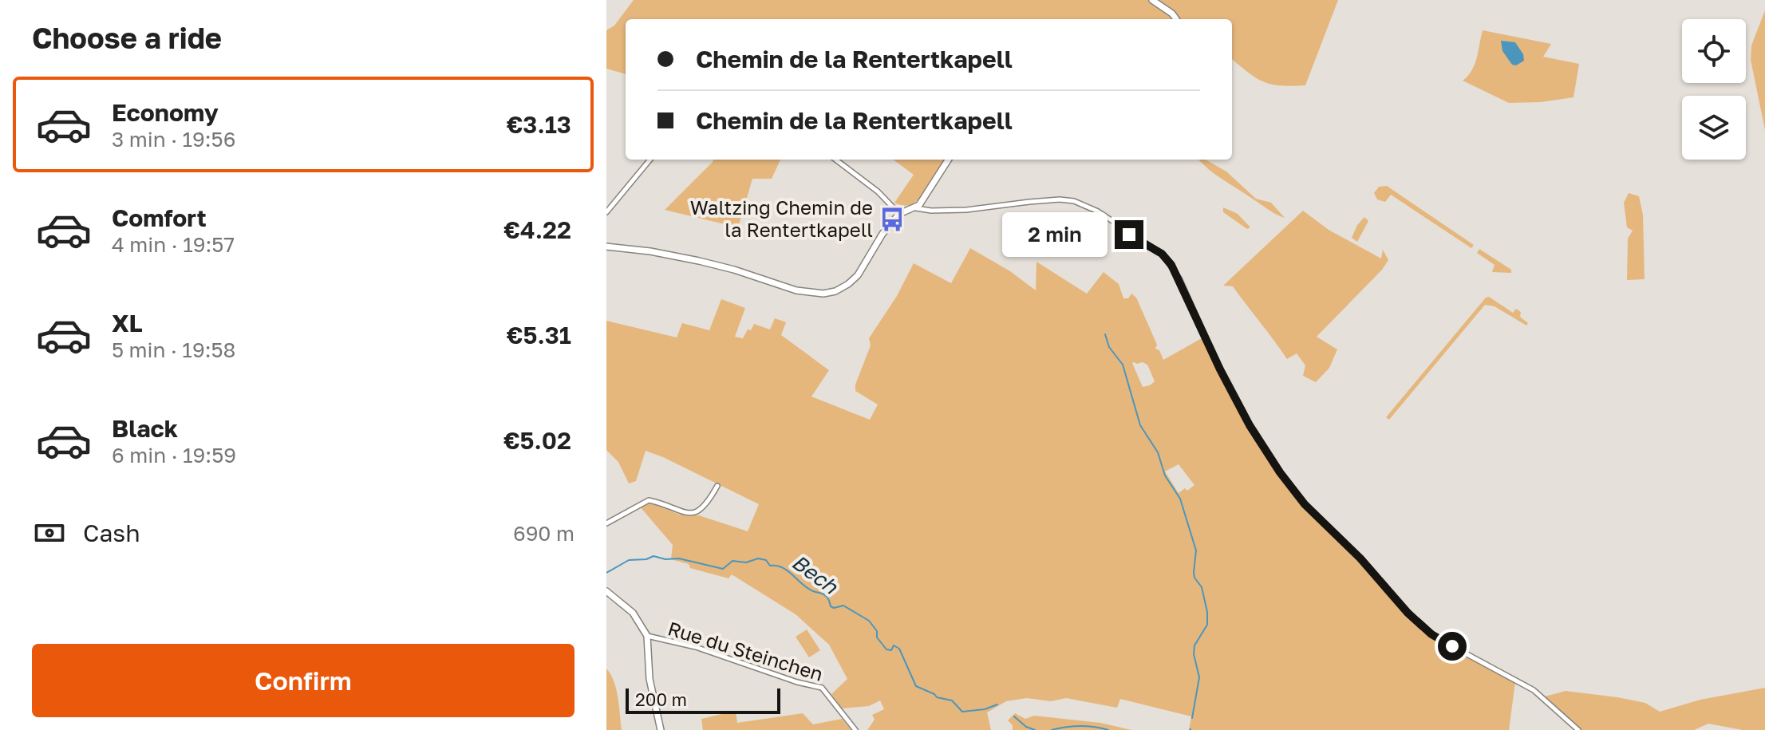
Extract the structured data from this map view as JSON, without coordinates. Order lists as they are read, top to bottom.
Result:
{
  "streets": {
    "street": ["Rue du Steinchen"]
  },
  "water": ["Bech"],
  "places": {
    "bus stop": ["Waltzing Chemin de la Rentertkapell"]
  },
  "scale_bar": "200 m",
  "page": {
    "heading": "Choose a ride",
    "banner": ["Chemin de la Rentertkapell", "Chemin de la Rentertkapell"],
    "list": [
      {
        "name": "Economy",
        "note": "3 min · 19:56",
        "value": "€3.13"
      },
      {
        "name": "Comfort",
        "note": "4 min · 19:57",
        "value": "€4.22"
      },
      {
        "name": "XL",
        "note": "5 min · 19:58",
        "value": "€5.31"
      },
      {
        "name": "Black",
        "note": "6 min · 19:59",
        "value": "€5.02"
      }
    ],
    "bubble": "2 min",
    "pay": ["Cash", "690 m"],
    "buttons": "Confirm",
    "scale": "200 m"
  }
}
